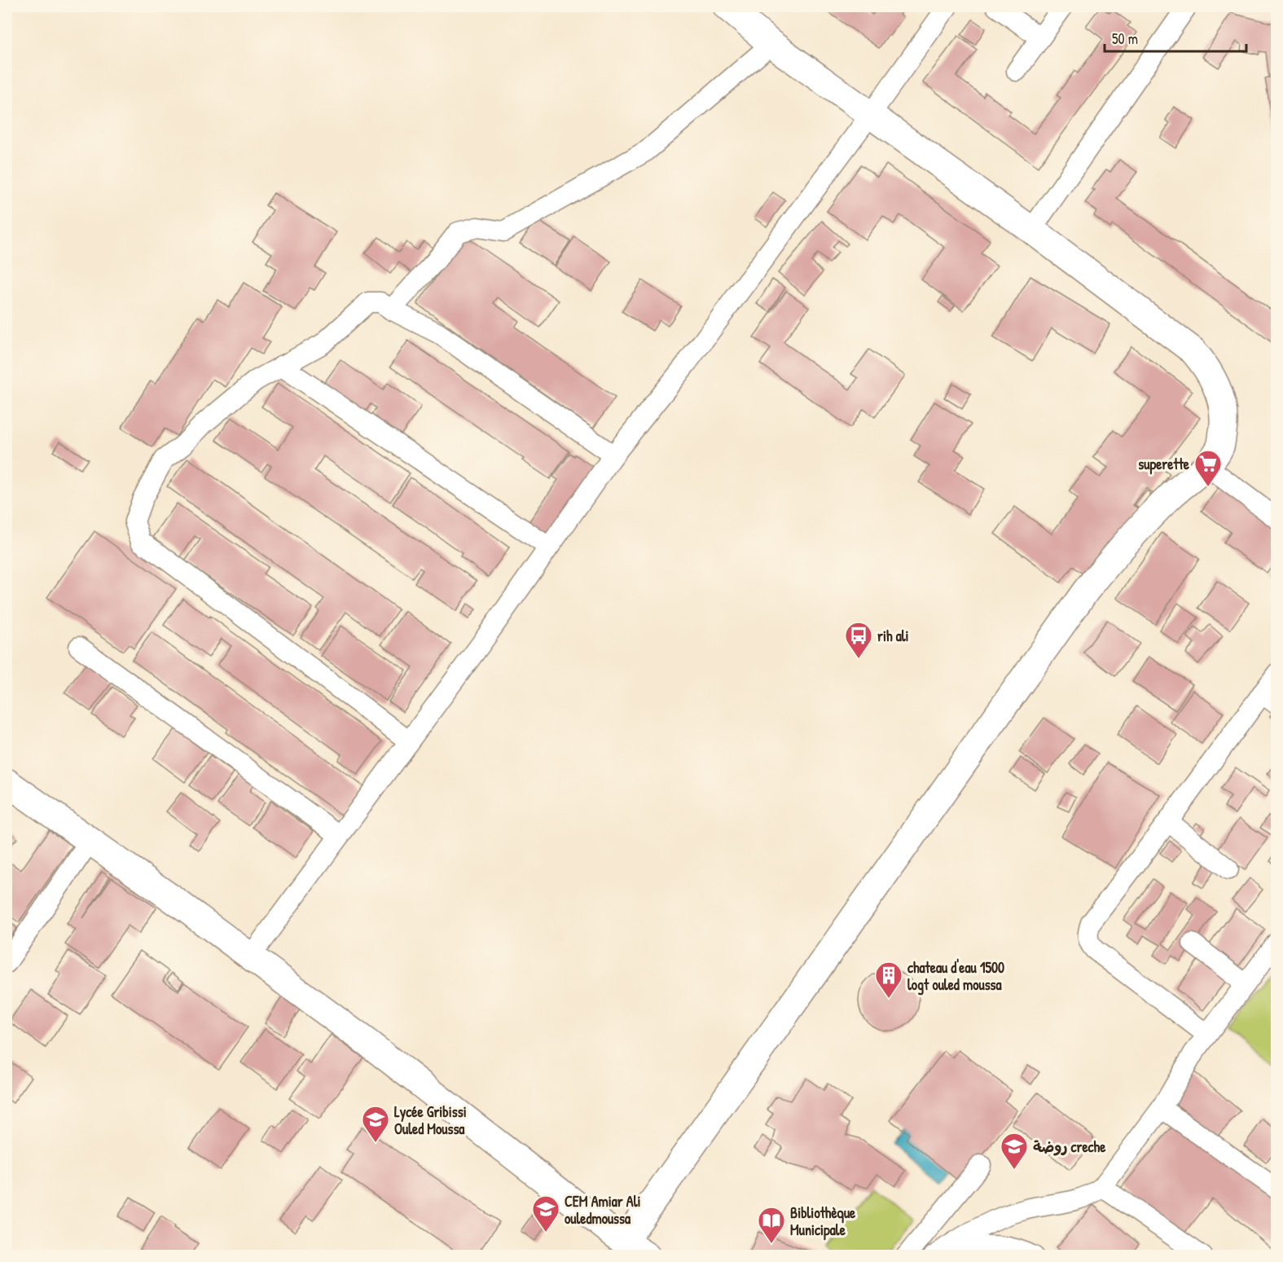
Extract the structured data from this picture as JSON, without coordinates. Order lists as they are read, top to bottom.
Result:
{
  "places": {
    "supermarket": ["superette"],
    "bus stop": ["rih ali"],
    "building": ["chateau d'eau 1500 logt ouled moussa"],
    "school or university": ["Lycée Gribissi Ouled Moussa", "روضة creche", "CEM Amiar Ali ouledmoussa"],
    "library": ["Bibliothèque Municipale"]
  },
  "scale_bar": "50 m"
}
